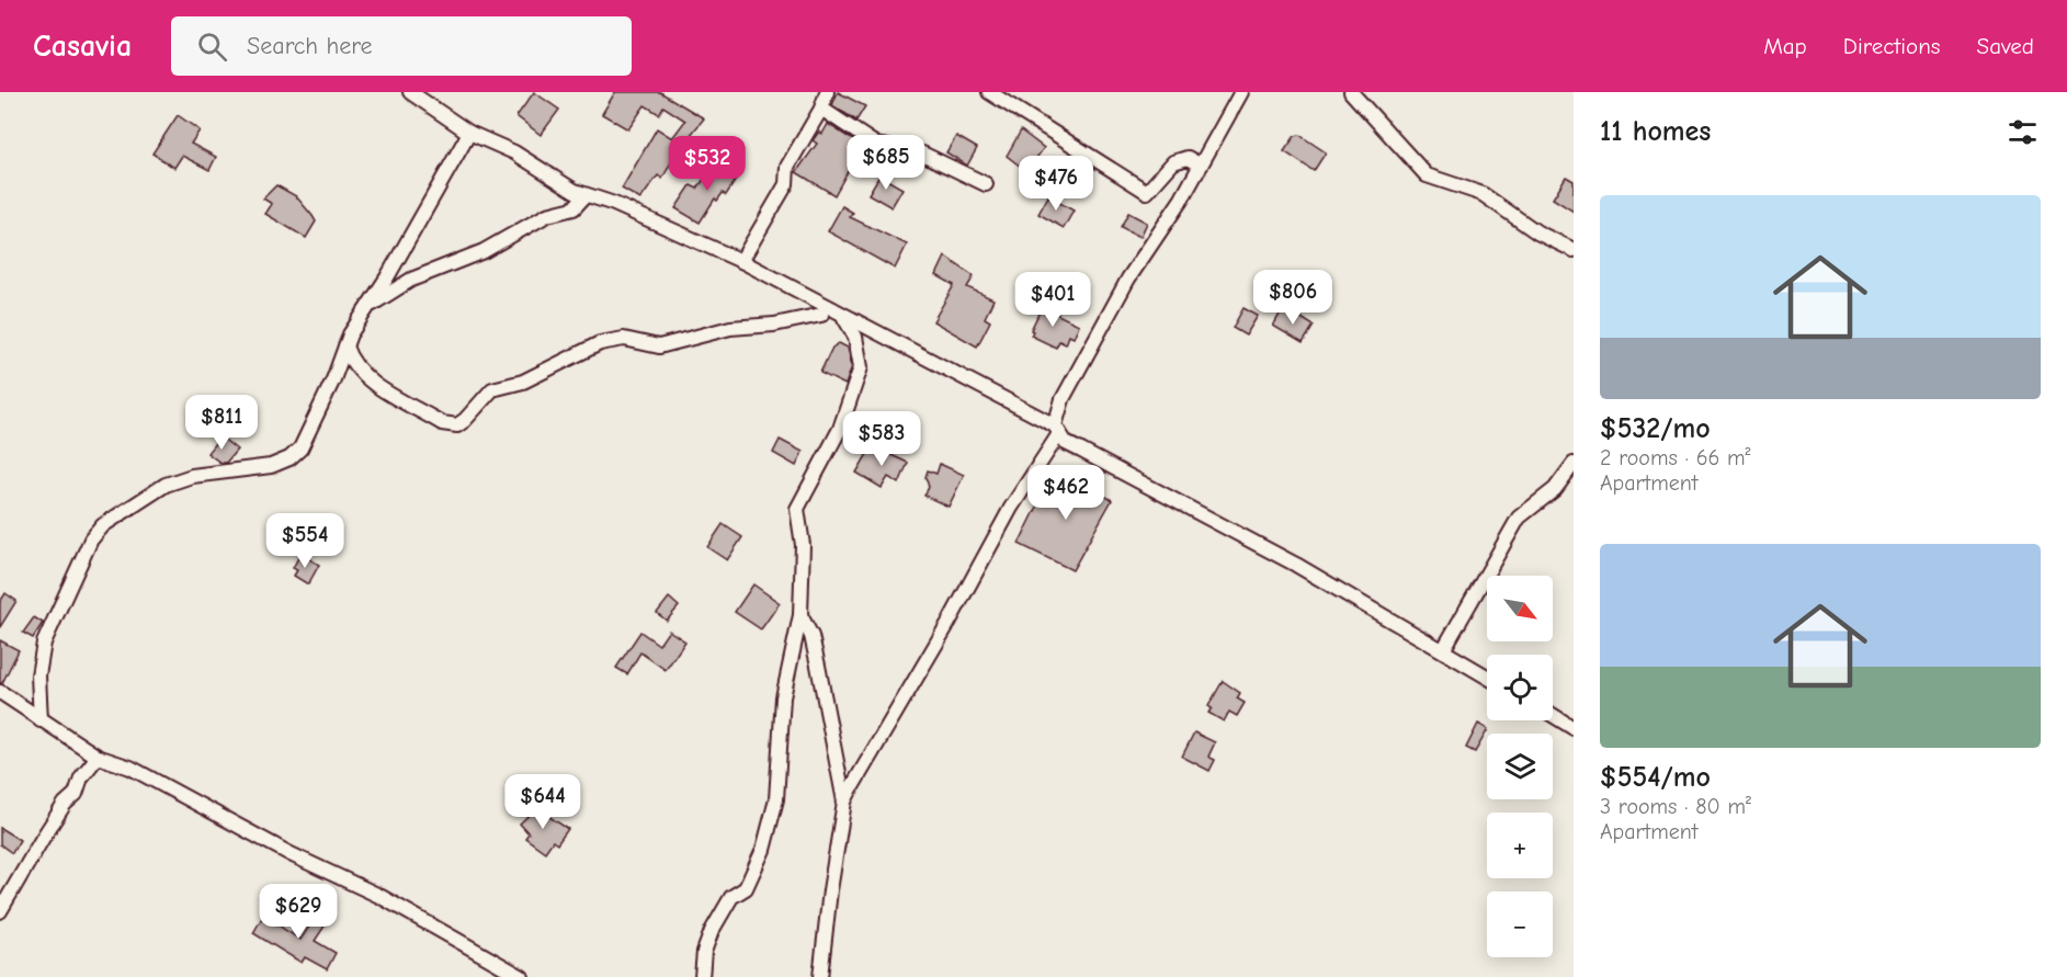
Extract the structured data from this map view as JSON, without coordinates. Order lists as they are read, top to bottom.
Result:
{
  "north": "bottom right",
  "page": {
    "header": "Casavia",
    "search": "Search here",
    "nav": ["Map", "Directions", "Saved"],
    "heading": "11 homes",
    "price": [
      "$685",
      "$532",
      "$476",
      "$806",
      "$401",
      "$811",
      "$583",
      "$462",
      "$554",
      "$644",
      "$629"
    ],
    "list": [
      {
        "name": "$532/mo",
        "note": "2 rooms · 66 m² · Apartment"
      },
      {
        "name": "$554/mo",
        "note": "3 rooms · 80 m² · Apartment"
      }
    ],
    "map_buttons": ["+", "−"]
  }
}
